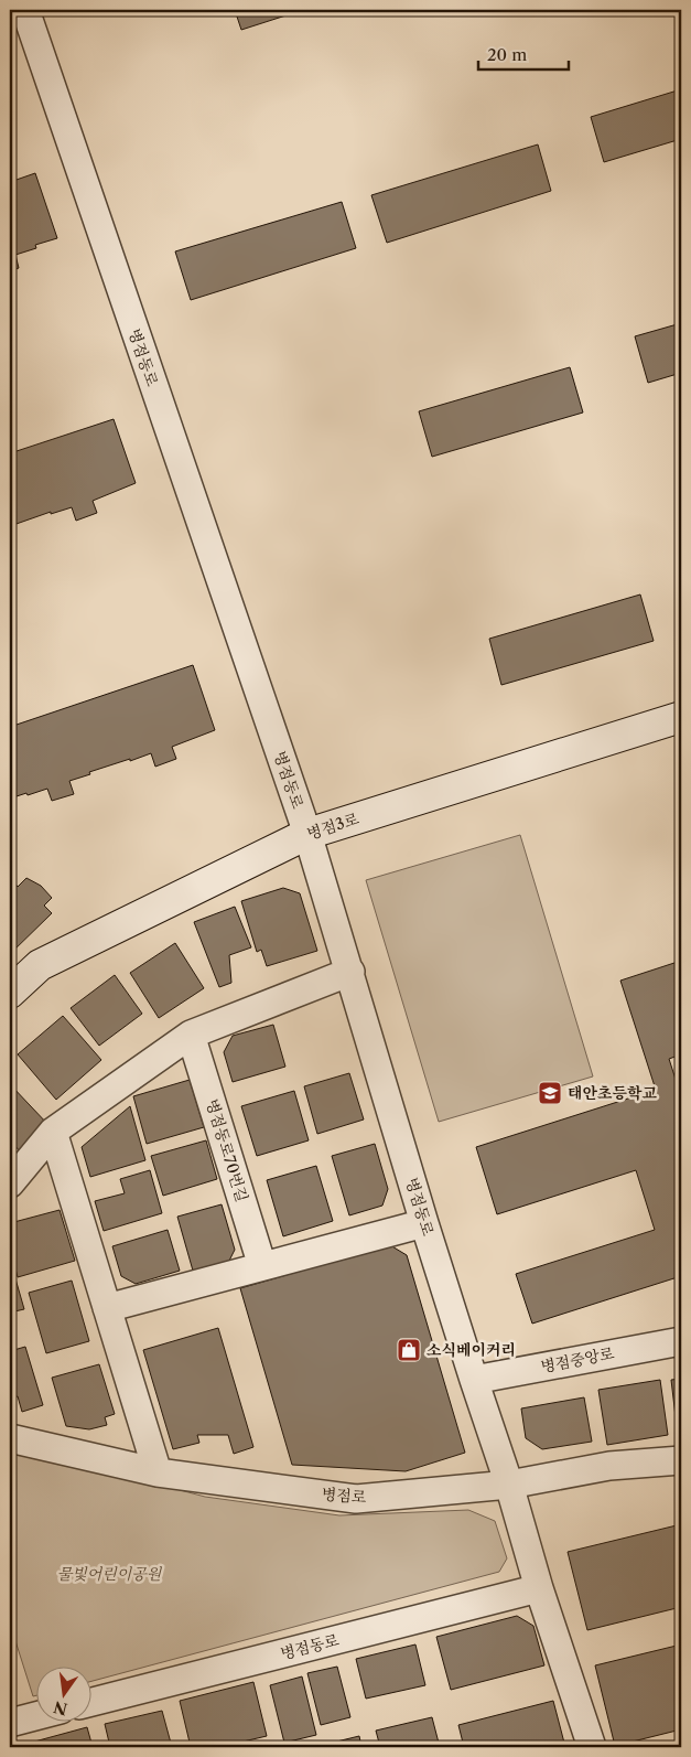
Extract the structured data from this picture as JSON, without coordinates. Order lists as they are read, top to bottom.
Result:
{
  "streets": {
    "street": [
      "병점동로",
      "병점3로",
      "병점동로70번길",
      "병점중앙로",
      "병점로"
    ]
  },
  "crossings": [
    ["병점동로", "병점3로"],
    ["병점동로", "병점중앙로"],
    ["병점동로", "병점로"]
  ],
  "parks": ["물빛어린이공원"],
  "places": {
    "school or university": ["태안초등학교"],
    "shop": ["소식베이커리"]
  },
  "scale_bar": "20 m",
  "north": "bottom"
}
